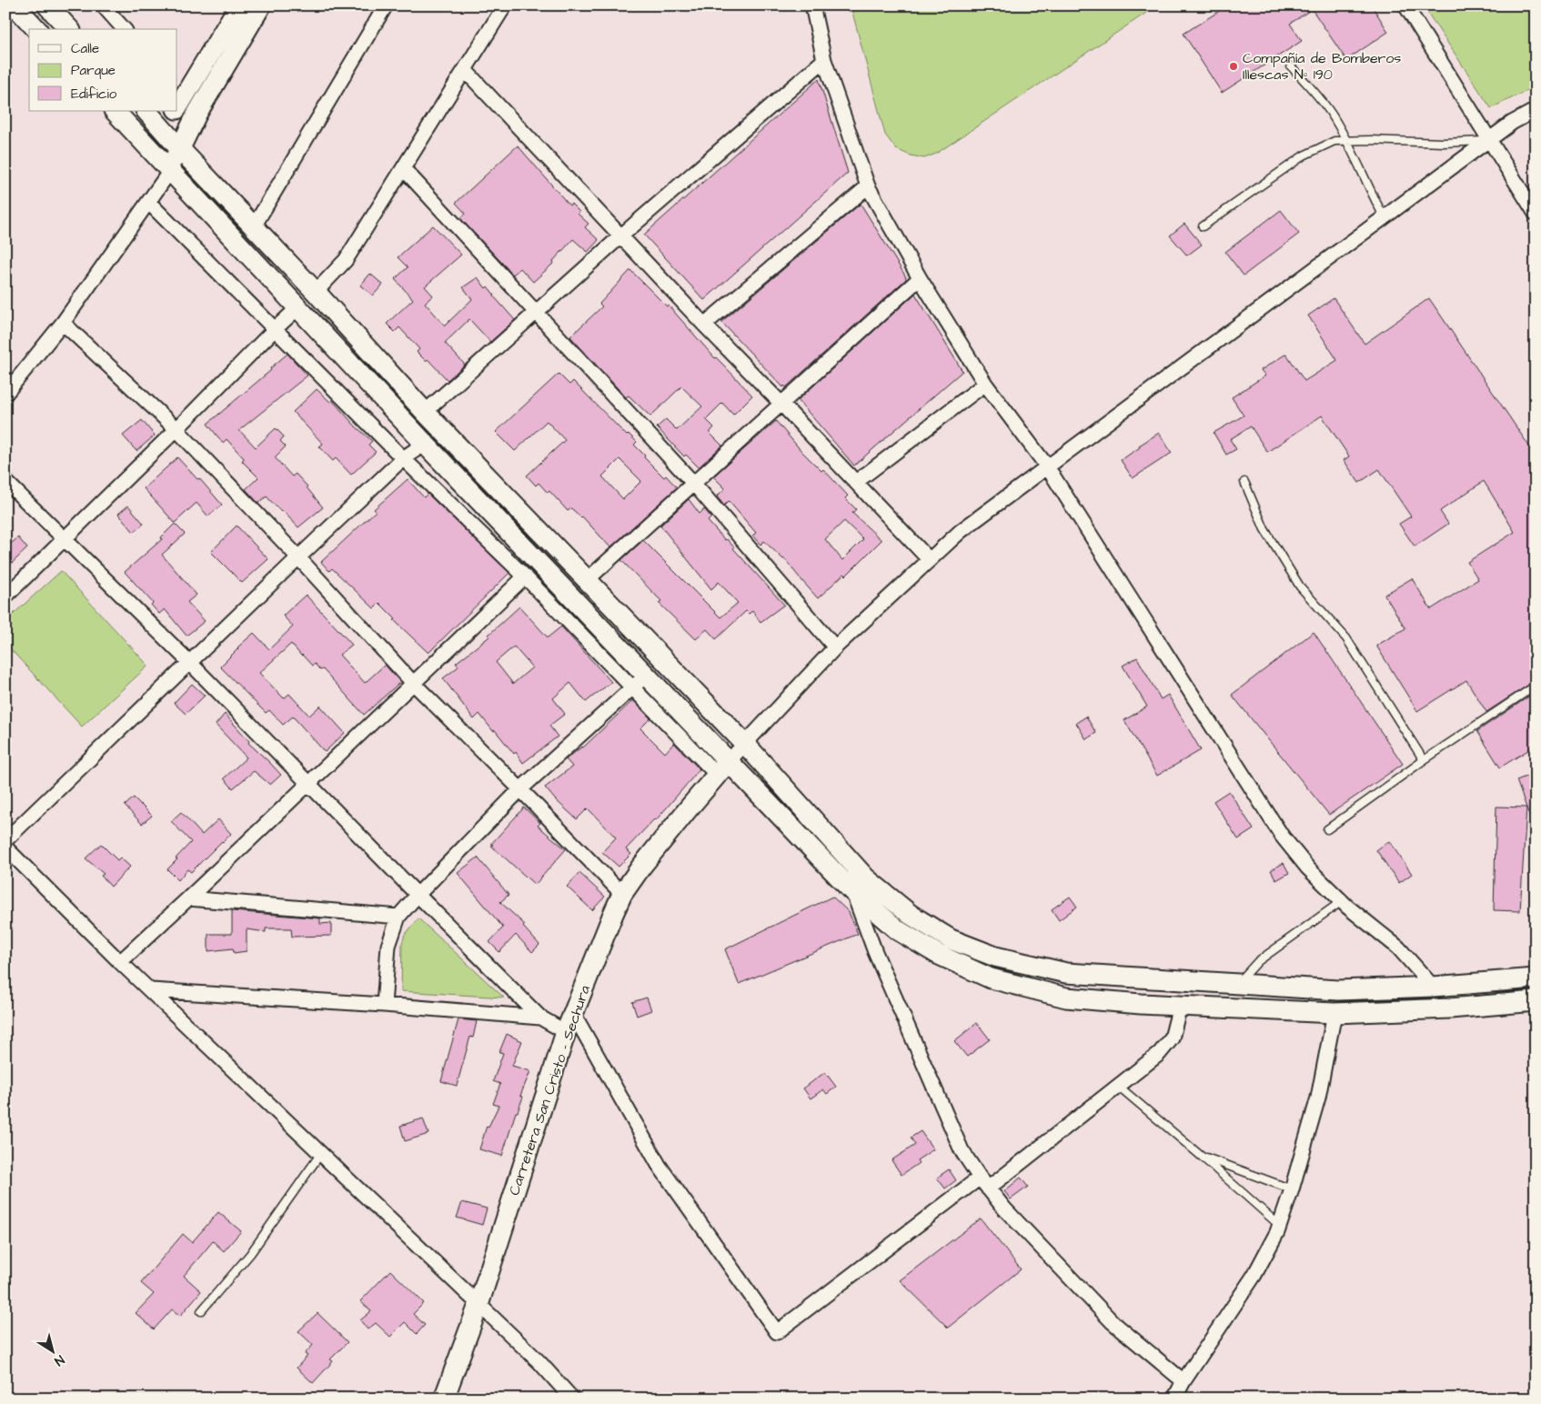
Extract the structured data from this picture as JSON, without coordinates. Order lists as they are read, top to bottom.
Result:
{
  "streets": {
    "main road": ["Carretera San Cristo - Sechura"]
  },
  "places": ["Compañía de Bomberos Illescas Nº 190"],
  "legend": ["Calle", "Parque", "Edificio"],
  "north": "bottom right"
}
